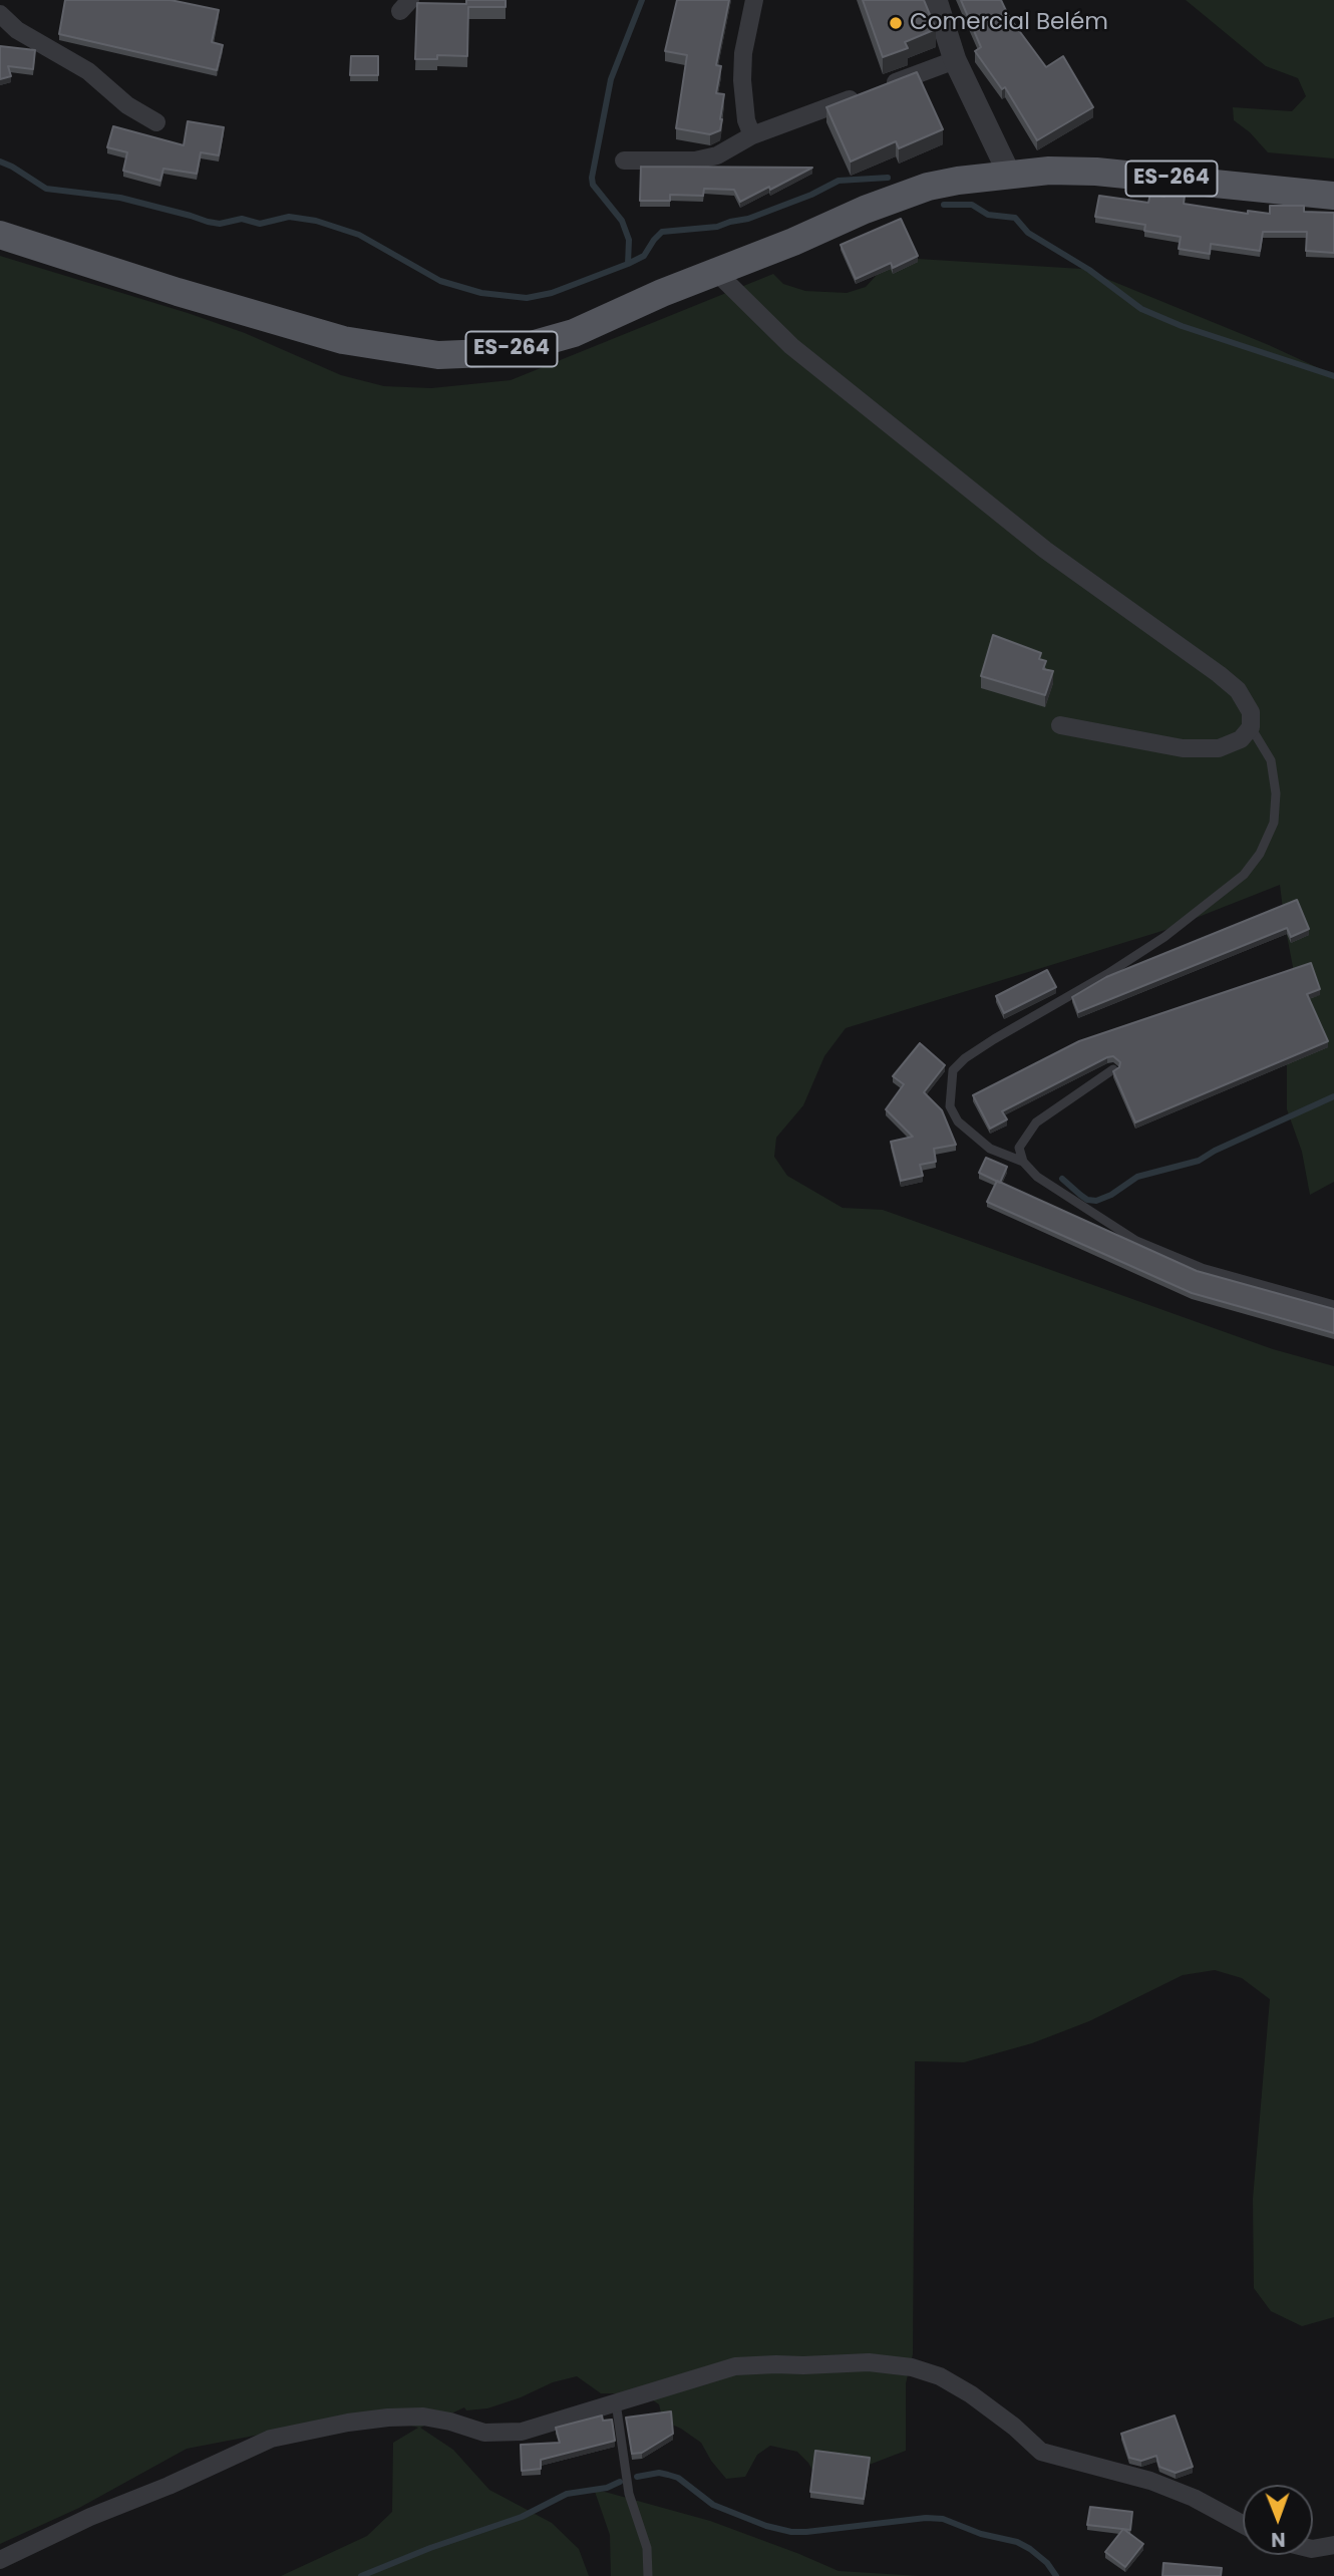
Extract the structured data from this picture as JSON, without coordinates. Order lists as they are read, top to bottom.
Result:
{
  "streets": {
    "main road": ["ES-264"]
  },
  "places": ["Comercial Belém"],
  "north": "bottom"
}
